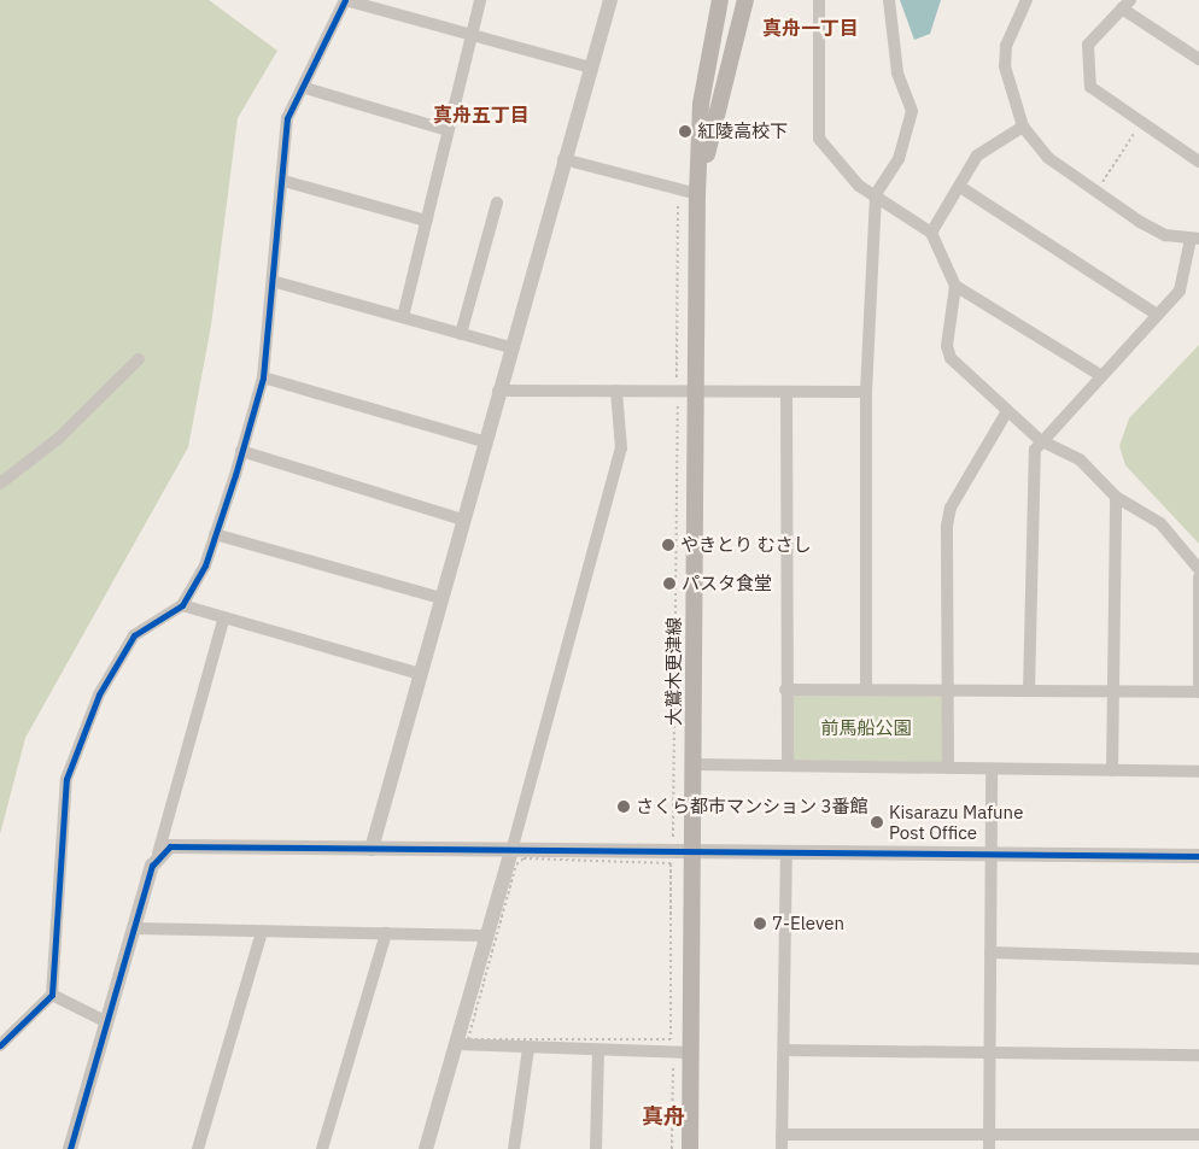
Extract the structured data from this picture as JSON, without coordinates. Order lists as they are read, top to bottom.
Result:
{
  "streets": {
    "main road": ["大鷲木更津線"]
  },
  "districts": ["真舟一丁目", "真舟五丁目", "真舟"],
  "parks": ["前馬船公園"],
  "places": [
    "紅陵高校下",
    "やきとり むさし",
    "パスタ食堂",
    "さくら都市マンション 3番館",
    "Kisarazu Mafune Post Office",
    "7-Eleven"
  ]
}
